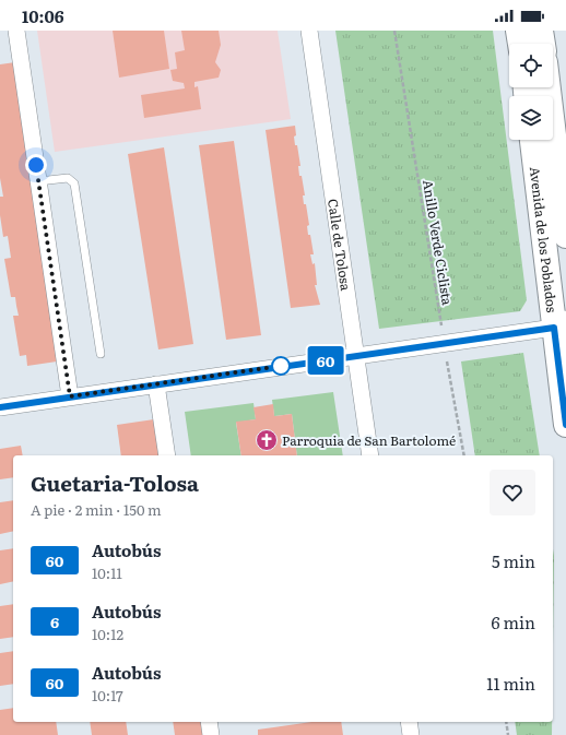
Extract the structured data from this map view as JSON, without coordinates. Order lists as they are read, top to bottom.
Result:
{
  "streets": {
    "main road": ["Avenida de los Poblados"],
    "street": ["Calle de Tolosa"],
    "path": ["Anillo Verde Ciclista"]
  },
  "places": {
    "church": ["Parroquia de San Bartolomé"]
  },
  "lines": ["bus line 60"],
  "page": {
    "status": "10:06",
    "on_map": "60",
    "heading": ["Guetaria-Tolosa", "A pie · 2 min · 150 m"],
    "list": [
      {
        "mark": "60",
        "name": "Autobús",
        "note": "10:11",
        "value": "5 min"
      },
      {
        "mark": "6",
        "name": "Autobús",
        "note": "10:12",
        "value": "6 min"
      },
      {
        "mark": "60",
        "name": "Autobús",
        "note": "10:17",
        "value": "11 min"
      }
    ]
  }
}
